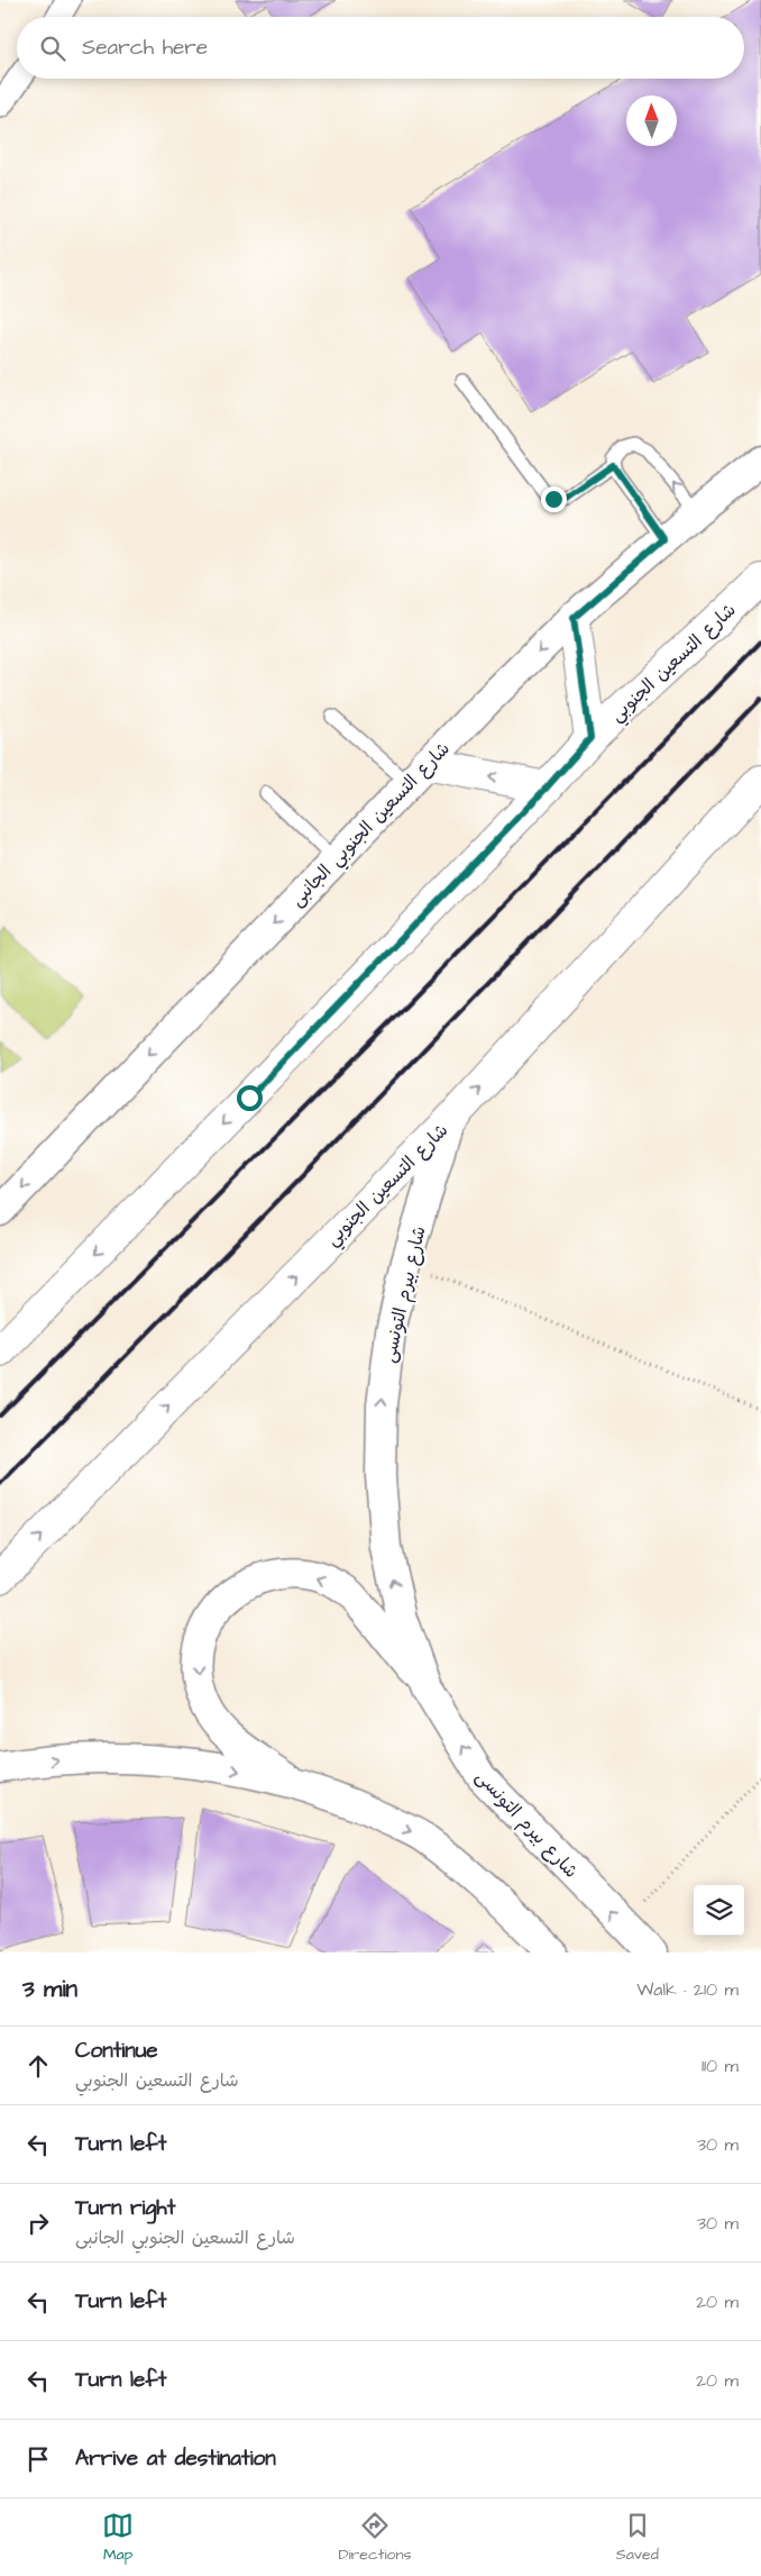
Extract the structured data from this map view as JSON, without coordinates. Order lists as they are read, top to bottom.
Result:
{
  "streets": {
    "main road": ["شارع التسعين الجنوبي"],
    "street": ["شارع التسعين الجنوبي الجانبى", "شارع بيرم التونسى"]
  },
  "crossings": [
    ["شارع التسعين الجنوبي", "شارع بيرم التونسى"]
  ],
  "one_way": ["شارع التسعين الجنوبي الجانبى", "شارع بيرم التونسى"],
  "north": "top",
  "page": {
    "search": "Search here",
    "heading": ["3 min", "Walk · 210 m"],
    "list": [
      ["Continue", "شارع التسعين الجنوبي", "110 m"],
      ["Turn left", "30 m"],
      ["Turn right", "شارع التسعين الجنوبي الجانبى", "30 m"],
      ["Turn left", "20 m"],
      ["Turn left", "20 m"],
      "Arrive at destination"
    ],
    "nav": ["Map", "Directions", "Saved"]
  }
}
